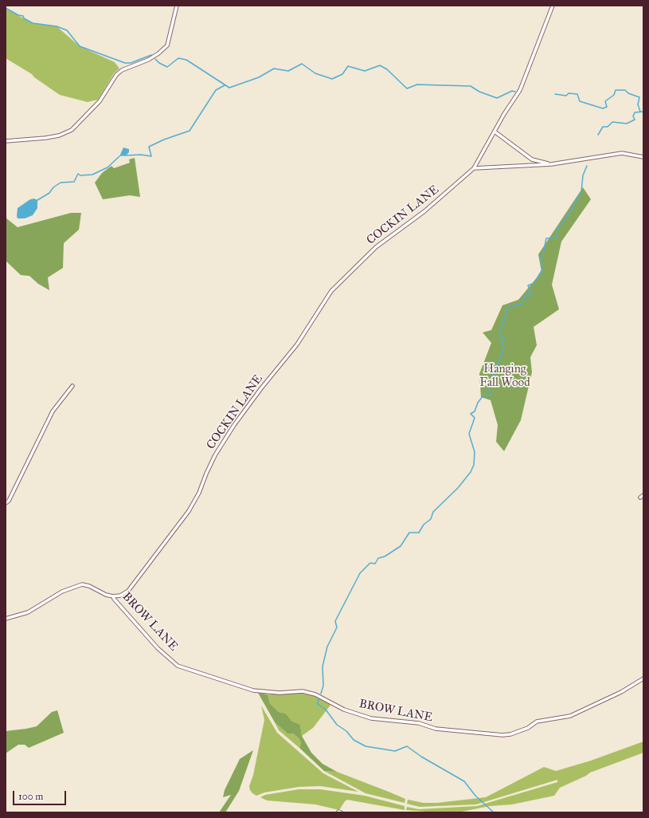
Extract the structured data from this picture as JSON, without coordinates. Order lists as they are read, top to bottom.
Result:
{
  "streets": {
    "street": ["COCKIN LANE", "BROW LANE"]
  },
  "crossings": [
    ["COCKIN LANE", "BROW LANE"]
  ],
  "parks": ["Hanging Fall Wood"],
  "scale_bar": "100 m"
}
